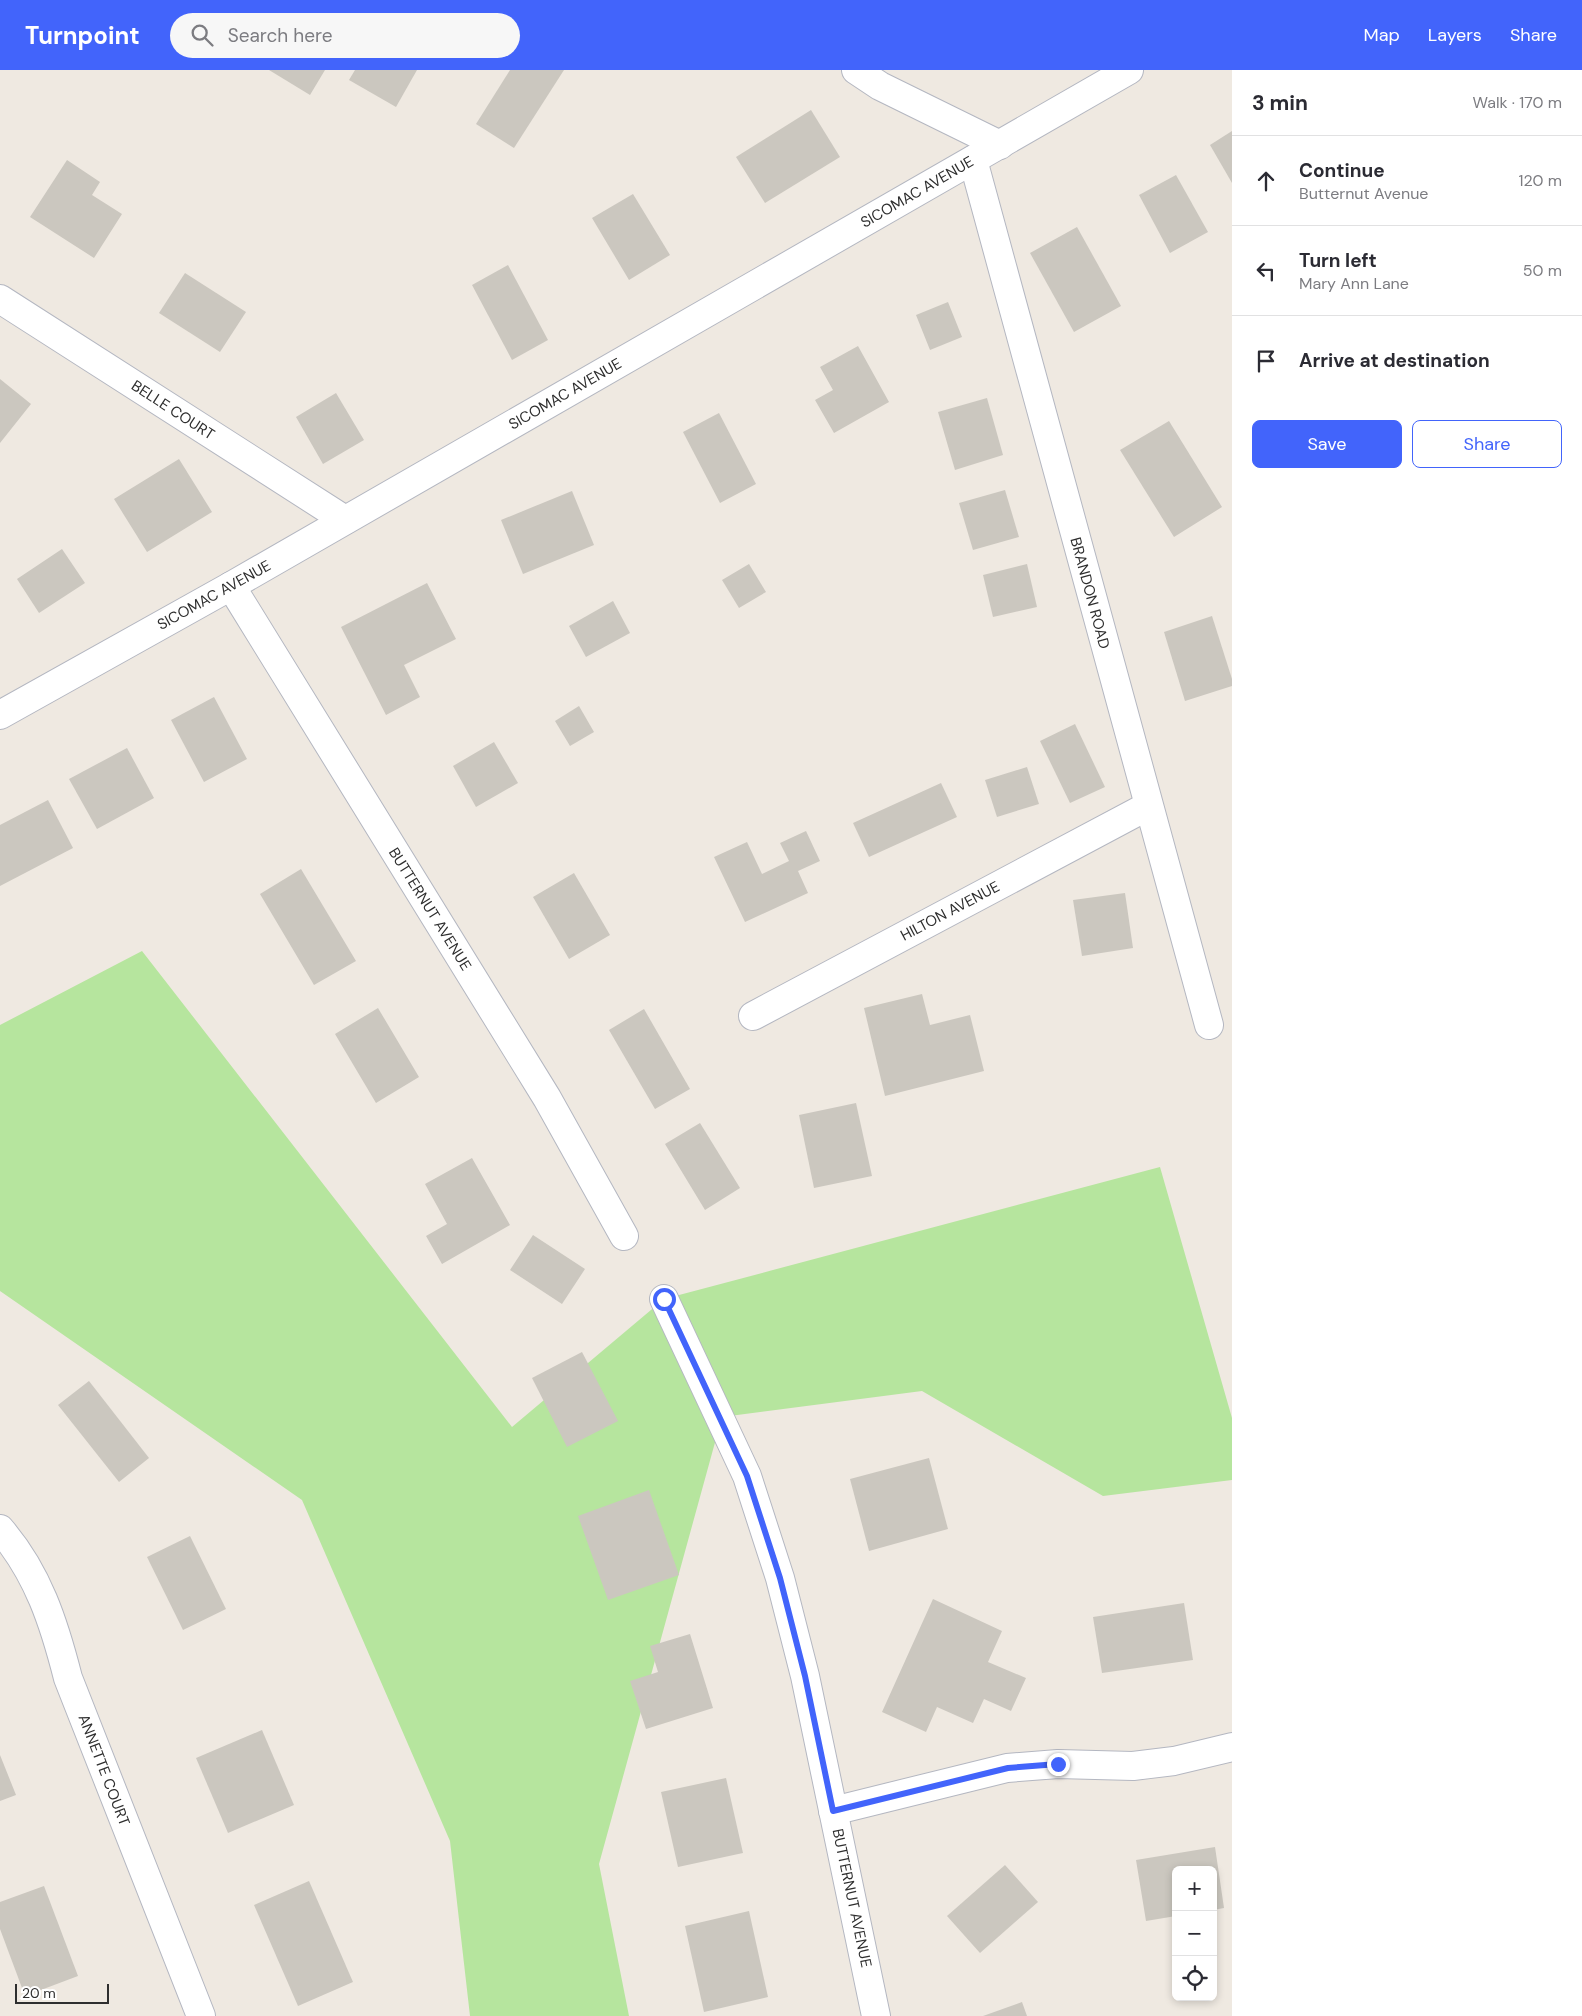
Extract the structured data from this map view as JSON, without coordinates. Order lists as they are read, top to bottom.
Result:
{
  "streets": {
    "street": [
      "SICOMAC AVENUE",
      "BELLE COURT",
      "BRANDON ROAD",
      "BUTTERNUT AVENUE",
      "HILTON AVENUE",
      "ANNETTE COURT"
    ]
  },
  "crossings": [
    ["SICOMAC AVENUE", "BELLE COURT"],
    ["SICOMAC AVENUE", "BRANDON ROAD"],
    ["SICOMAC AVENUE", "BUTTERNUT AVENUE"],
    ["BRANDON ROAD", "HILTON AVENUE"]
  ],
  "scale_bar": "20 m",
  "page": {
    "header": "Turnpoint",
    "search": "Search here",
    "nav": ["Map", "Layers", "Share"],
    "heading": ["3 min", "Walk · 170 m"],
    "list": [
      ["Continue", "Butternut Avenue", "120 m"],
      ["Turn left", "Mary Ann Lane", "50 m"],
      "Arrive at destination"
    ],
    "buttons": ["Save", "Share"],
    "map_buttons": ["+", "−"],
    "scale": "20 m"
  }
}
